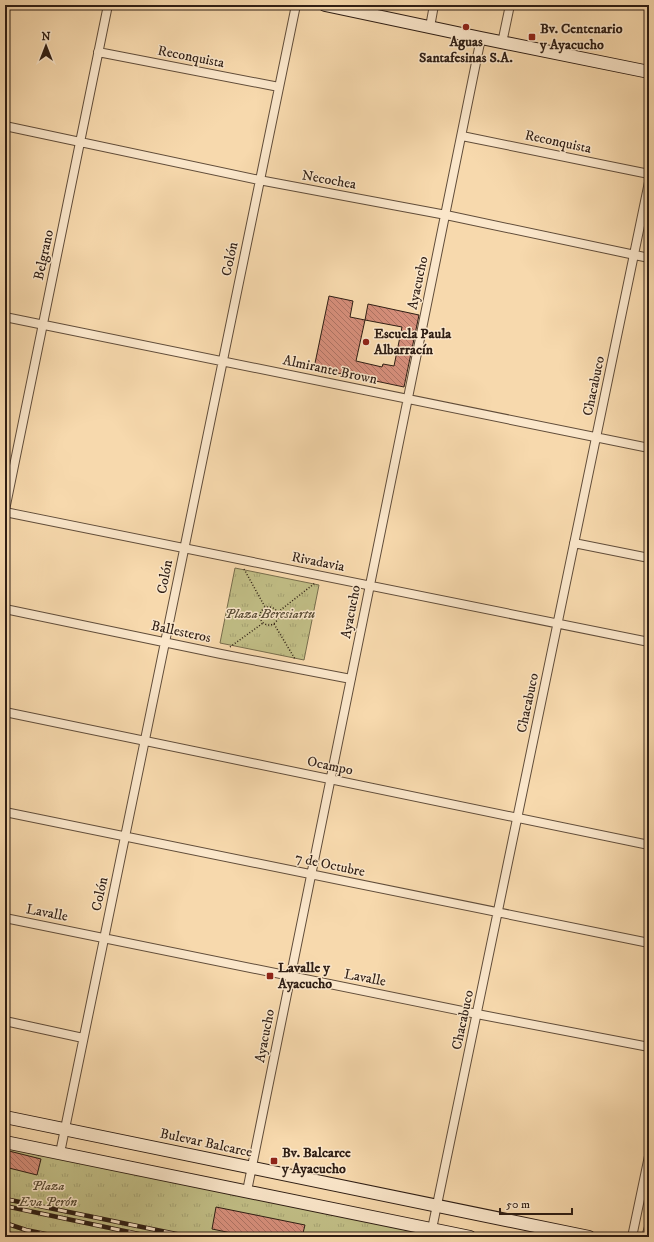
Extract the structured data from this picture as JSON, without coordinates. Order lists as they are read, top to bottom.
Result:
{
  "streets": {
    "main road": ["Bulevar Balcarce"],
    "street": [
      "Reconquista",
      "Necochea",
      "Belgrano",
      "Colón",
      "Ayacucho",
      "Almirante Brown",
      "Chacabuco",
      "Rivadavia",
      "Ballesteros",
      "Ocampo",
      "7 de Octubre",
      "Lavalle"
    ]
  },
  "crossings": [
    ["Reconquista", "Belgrano"],
    ["Reconquista", "Colón"],
    ["Reconquista", "Ayacucho"],
    ["Necochea", "Belgrano"],
    ["Necochea", "Colón"],
    ["Necochea", "Ayacucho"],
    ["Necochea", "Chacabuco"],
    ["Belgrano", "Almirante Brown"],
    ["Belgrano", "Rivadavia"],
    ["Colón", "Almirante Brown"],
    ["Colón", "Rivadavia"],
    ["Colón", "Ballesteros"],
    ["Colón", "Ocampo"],
    ["Colón", "7 de Octubre"],
    ["Colón", "Lavalle"],
    ["Colón", "Bulevar Balcarce"],
    ["Ayacucho", "Almirante Brown"],
    ["Ayacucho", "Rivadavia"],
    ["Ayacucho", "Ballesteros"],
    ["Ayacucho", "Ocampo"],
    ["Ayacucho", "7 de Octubre"],
    ["Ayacucho", "Lavalle"],
    ["Ayacucho", "Bulevar Balcarce"],
    ["Almirante Brown", "Chacabuco"],
    ["Chacabuco", "Rivadavia"],
    ["Chacabuco", "Ocampo"],
    ["Chacabuco", "7 de Octubre"],
    ["Chacabuco", "Lavalle"],
    ["Chacabuco", "Bulevar Balcarce"]
  ],
  "parks": ["Plaza Beresiartu", "Plaza Eva Perón"],
  "places": {
    "other": ["Aguas Santafesinas S.A.", "Escuela Paula Albarracín"],
    "transit": ["Bv. Centenario y Ayacucho", "Lavalle y Ayacucho", "Bv. Balcarce y Ayacucho"]
  },
  "scale_bar": "50 m",
  "north": "top"
}
